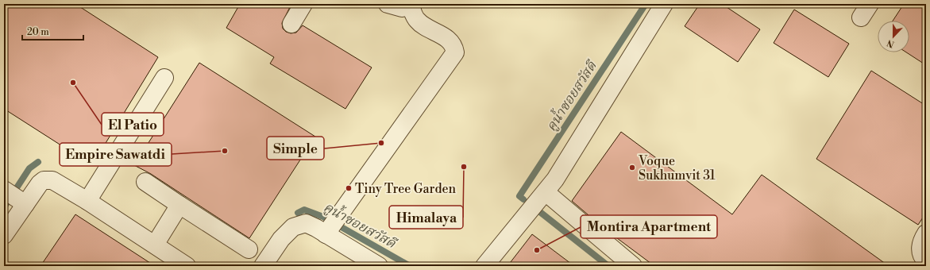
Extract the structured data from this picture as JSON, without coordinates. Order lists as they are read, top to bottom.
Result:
{
  "water": ["คูน้ำซอยสวัสดี"],
  "places": [
    "El Patio",
    "Simple",
    "Empire Sawatdi",
    "Himalaya",
    "Voque Sukhumvit 31",
    "Tiny Tree Garden",
    "Montira Apartment"
  ],
  "scale_bar": "20 m",
  "north": "bottom"
}
